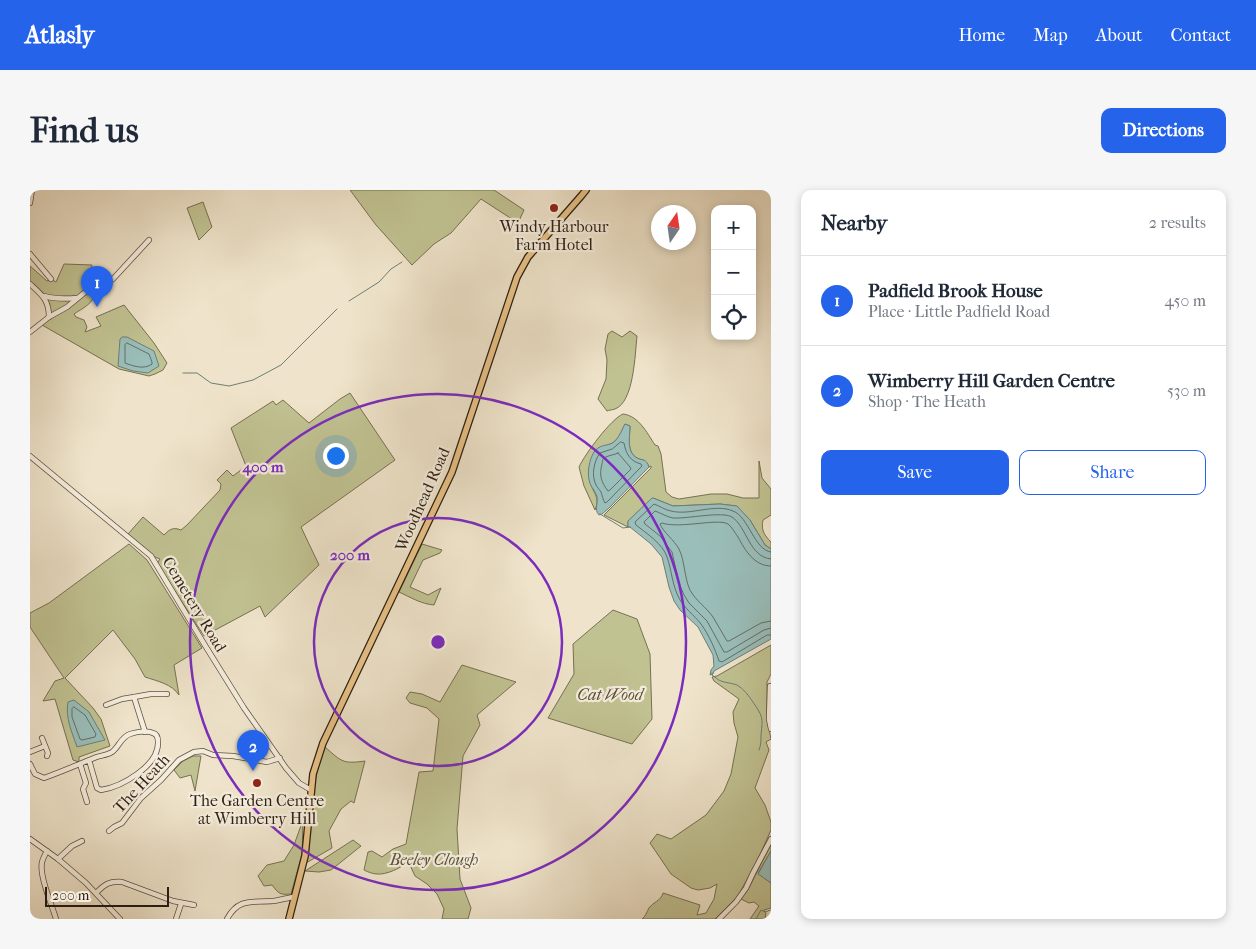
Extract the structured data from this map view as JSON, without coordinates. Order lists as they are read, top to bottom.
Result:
{
  "streets": {
    "main road": ["Woodhead Road"],
    "street": ["Cemetery Road", "The Heath"]
  },
  "crossings": [
    ["Woodhead Road", "Cemetery Road"],
    ["Cemetery Road", "The Heath"]
  ],
  "parks": ["Cat Wood", "Beeley Clough"],
  "places": ["Windy Harbour Farm Hotel", "The Garden Centre at Wimberry Hill"],
  "scale_bar": "200 m",
  "north": "top",
  "page": {
    "header": "Atlasly",
    "nav": [
      "Home",
      "Map",
      "About",
      "Contact"
    ],
    "buttons": [
      "Directions",
      ["Save", "Share"]
    ],
    "title": "Find us",
    "heading": ["Nearby", "2 results"],
    "map_buttons": ["+", "−"],
    "list": [
      {
        "mark": "1",
        "name": "Padfield Brook House",
        "note": "Place · Little Padfield Road",
        "value": "450 m"
      },
      {
        "mark": "2",
        "name": "Wimberry Hill Garden Centre",
        "note": "Shop · The Heath",
        "value": "530 m"
      }
    ],
    "pins": ["1", "2"],
    "scale": "200 m"
  },
  "rings": ["400 m", "200 m"]
}
